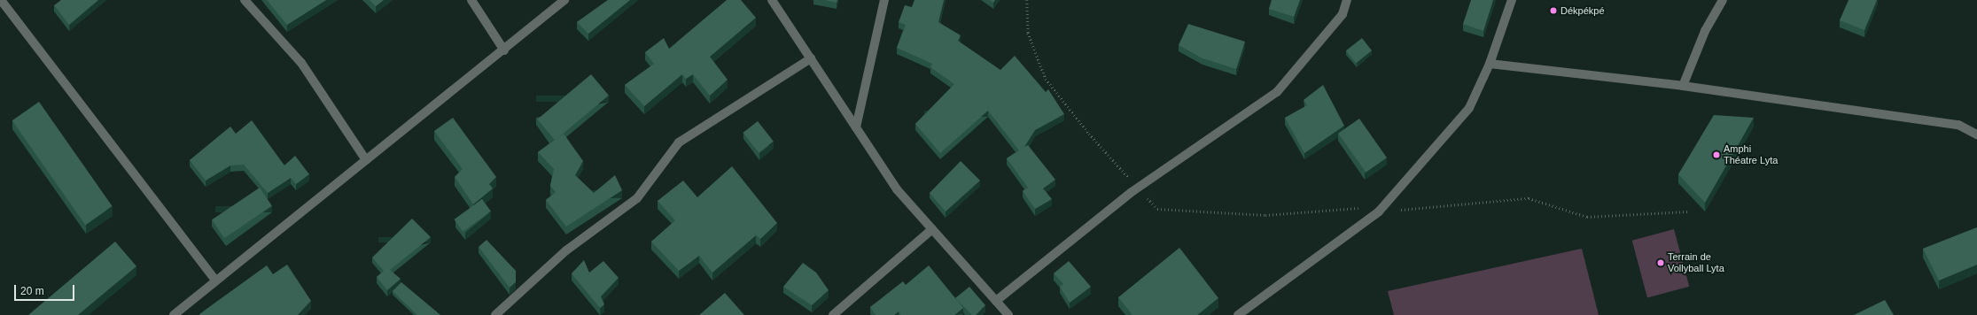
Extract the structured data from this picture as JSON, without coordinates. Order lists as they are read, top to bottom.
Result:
{
  "places": ["Dékpékpé", "Amphi Théatre Lyta", "Terrain de Vollyball Lyta"],
  "scale_bar": "20 m"
}
